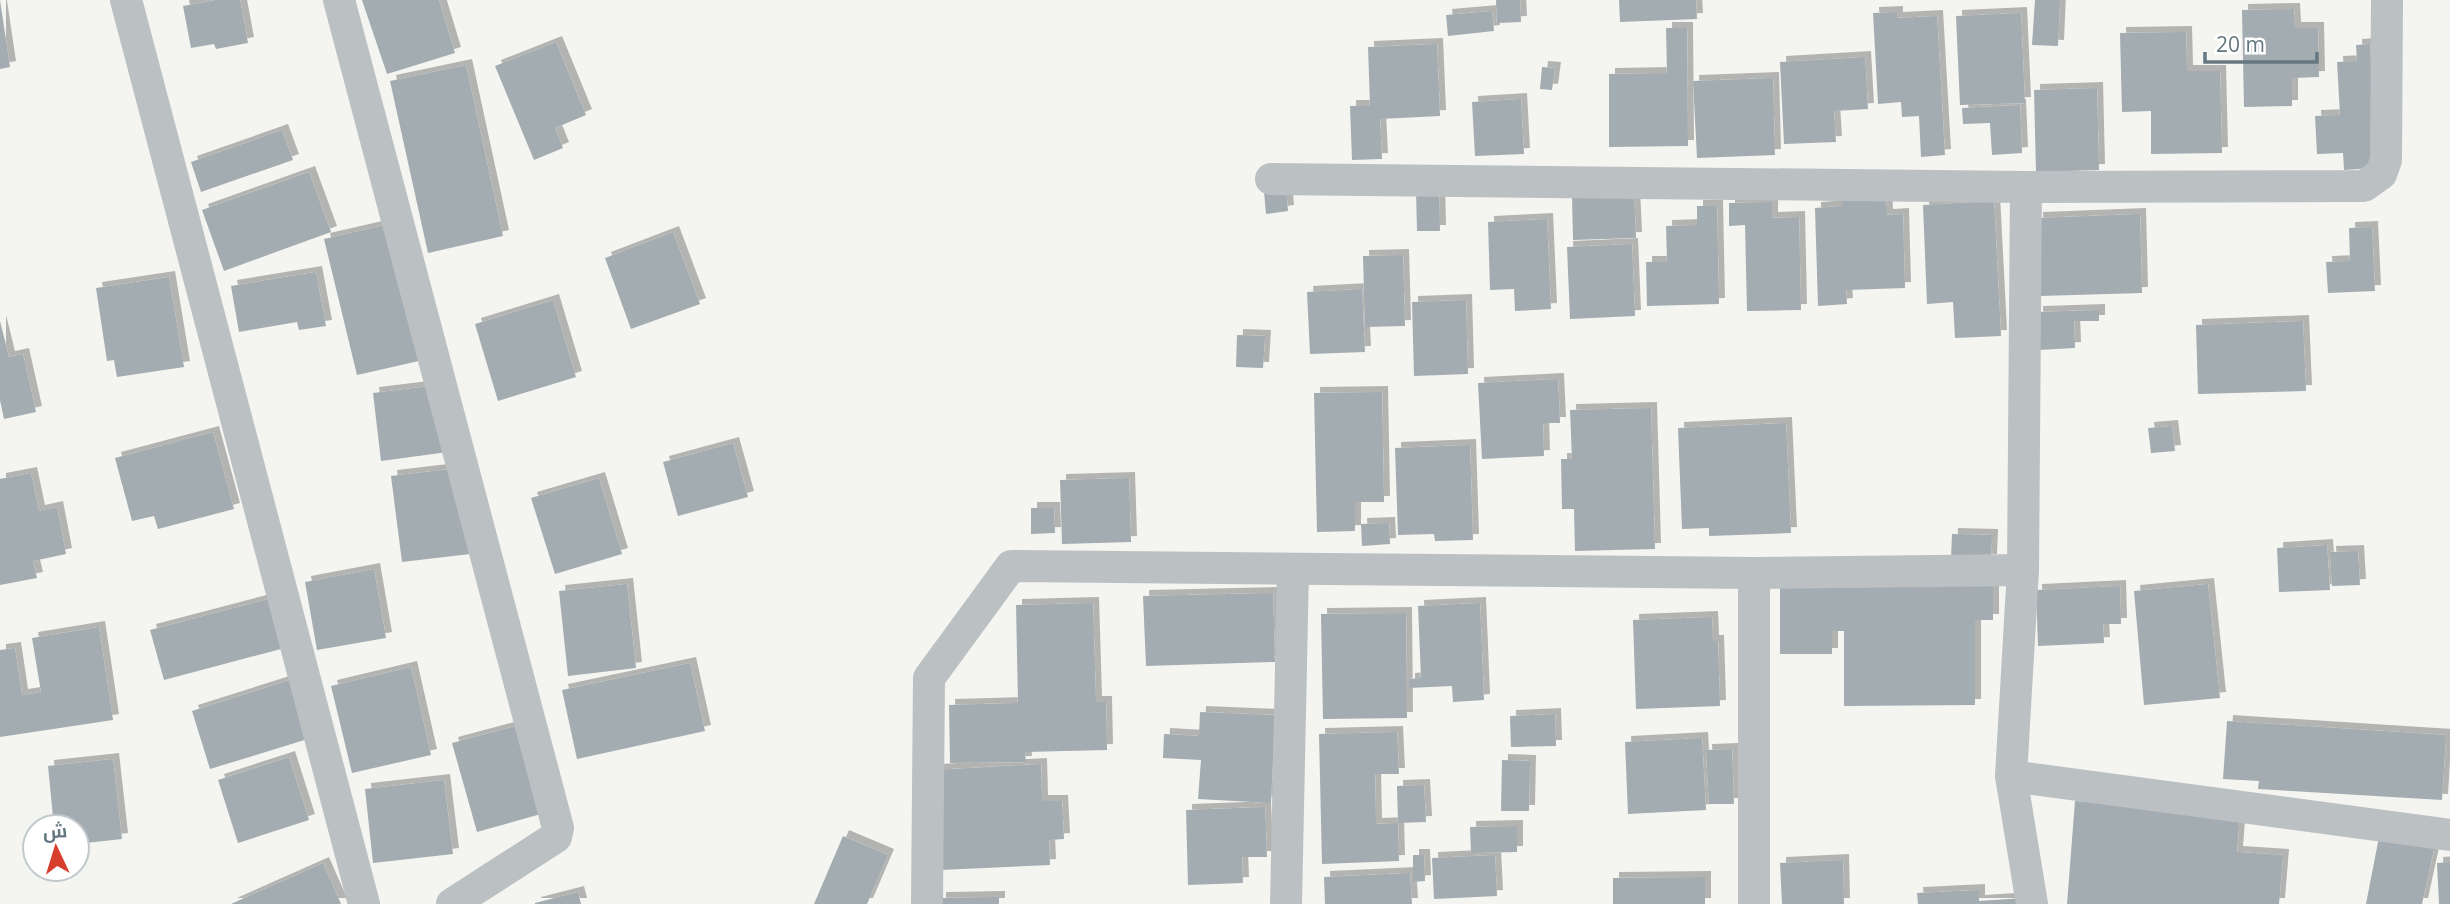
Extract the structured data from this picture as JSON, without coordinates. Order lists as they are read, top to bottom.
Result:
{
  "scale_bar": "20 m",
  "north": "top"
}
